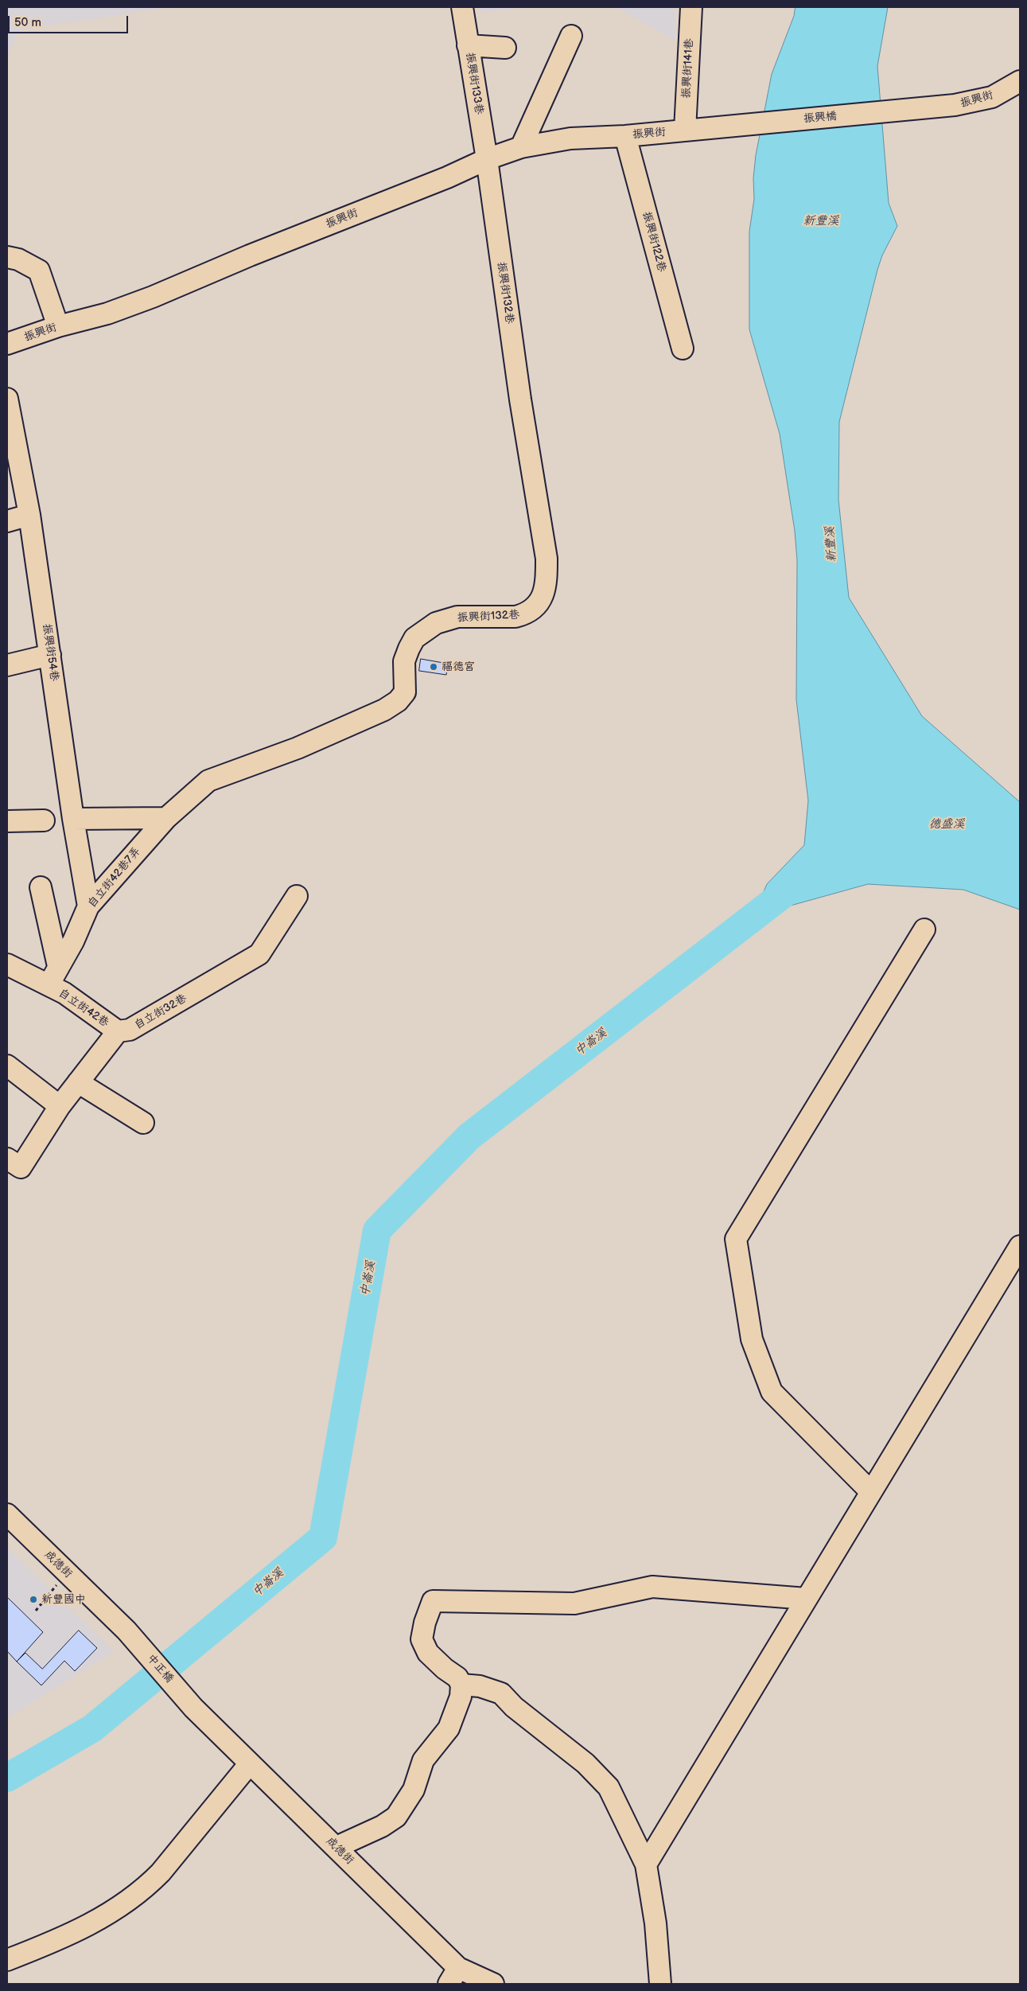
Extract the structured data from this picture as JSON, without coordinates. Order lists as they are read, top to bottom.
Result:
{
  "streets": {
    "street": [
      "振興街141巷",
      "振興街133巷",
      "振興街",
      "振興橋",
      "振興街122巷",
      "振興街132巷",
      "振興街54巷",
      "自立街42巷7弄",
      "自立街42巷",
      "自立街32巷",
      "成德街",
      "中正橋"
    ]
  },
  "crossings": [
    ["振興街141巷", "振興街"],
    ["振興街141巷", "振興橋"],
    ["振興街133巷", "振興街"],
    ["振興街133巷", "振興街132巷"],
    ["振興街", "振興橋"],
    ["振興街", "振興街122巷"],
    ["振興街", "振興街132巷"],
    ["振興街132巷", "自立街42巷7弄"],
    ["振興街54巷", "自立街42巷7弄"],
    ["自立街42巷7弄", "自立街42巷"],
    ["自立街42巷", "自立街32巷"],
    ["成德街", "中正橋"]
  ],
  "water": ["新豐溪", "德盛溪", "中崙溪"],
  "places": ["福德宫", "新豐國中"],
  "scale_bar": "50 m"
}
